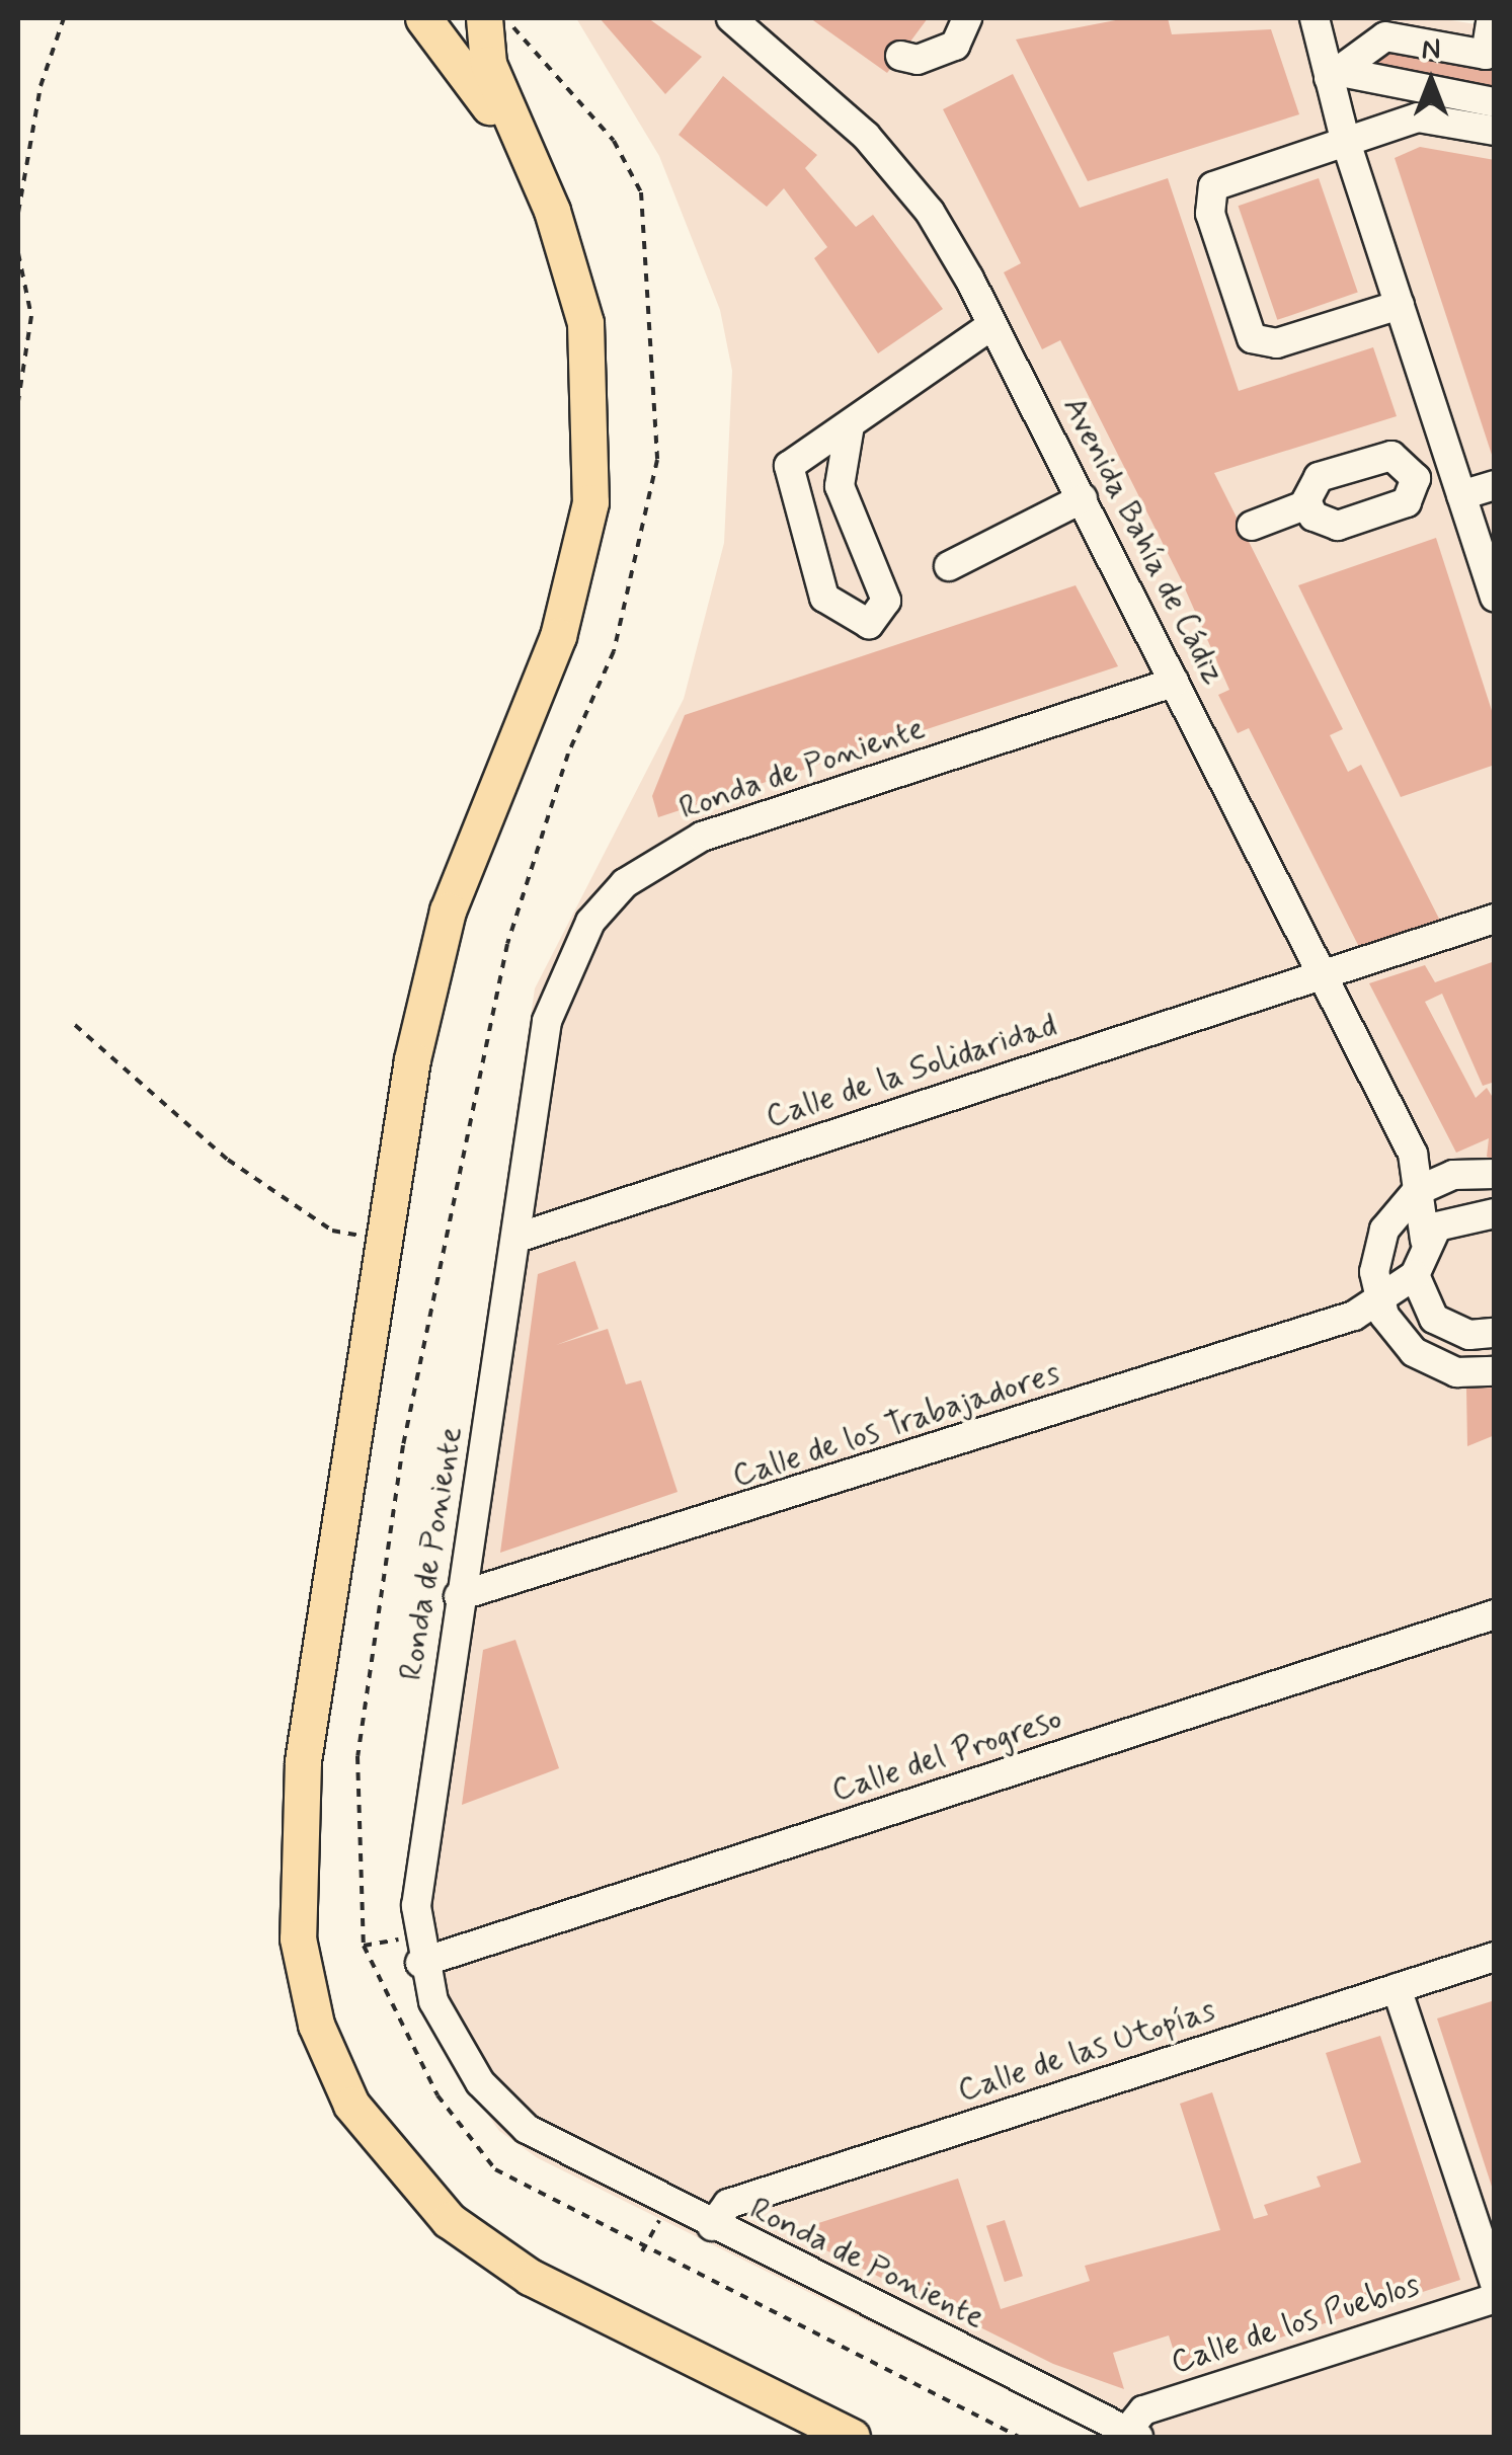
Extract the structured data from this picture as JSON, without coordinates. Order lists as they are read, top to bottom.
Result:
{
  "streets": {
    "street": [
      "Avenida Bahía de Cádiz",
      "Ronda de Poniente",
      "Calle de la Solidaridad",
      "Calle de los Trabajadores",
      "Calle del Progreso",
      "Calle de las Utopías",
      "Calle de los Pueblos"
    ]
  },
  "crossings": [
    ["Avenida Bahía de Cádiz", "Ronda de Poniente"],
    ["Avenida Bahía de Cádiz", "Calle de la Solidaridad"],
    ["Ronda de Poniente", "Calle de la Solidaridad"],
    ["Ronda de Poniente", "Calle de los Trabajadores"],
    ["Ronda de Poniente", "Calle del Progreso"],
    ["Ronda de Poniente", "Calle de las Utopías"],
    ["Ronda de Poniente", "Calle de los Pueblos"]
  ],
  "north": "top"
}
